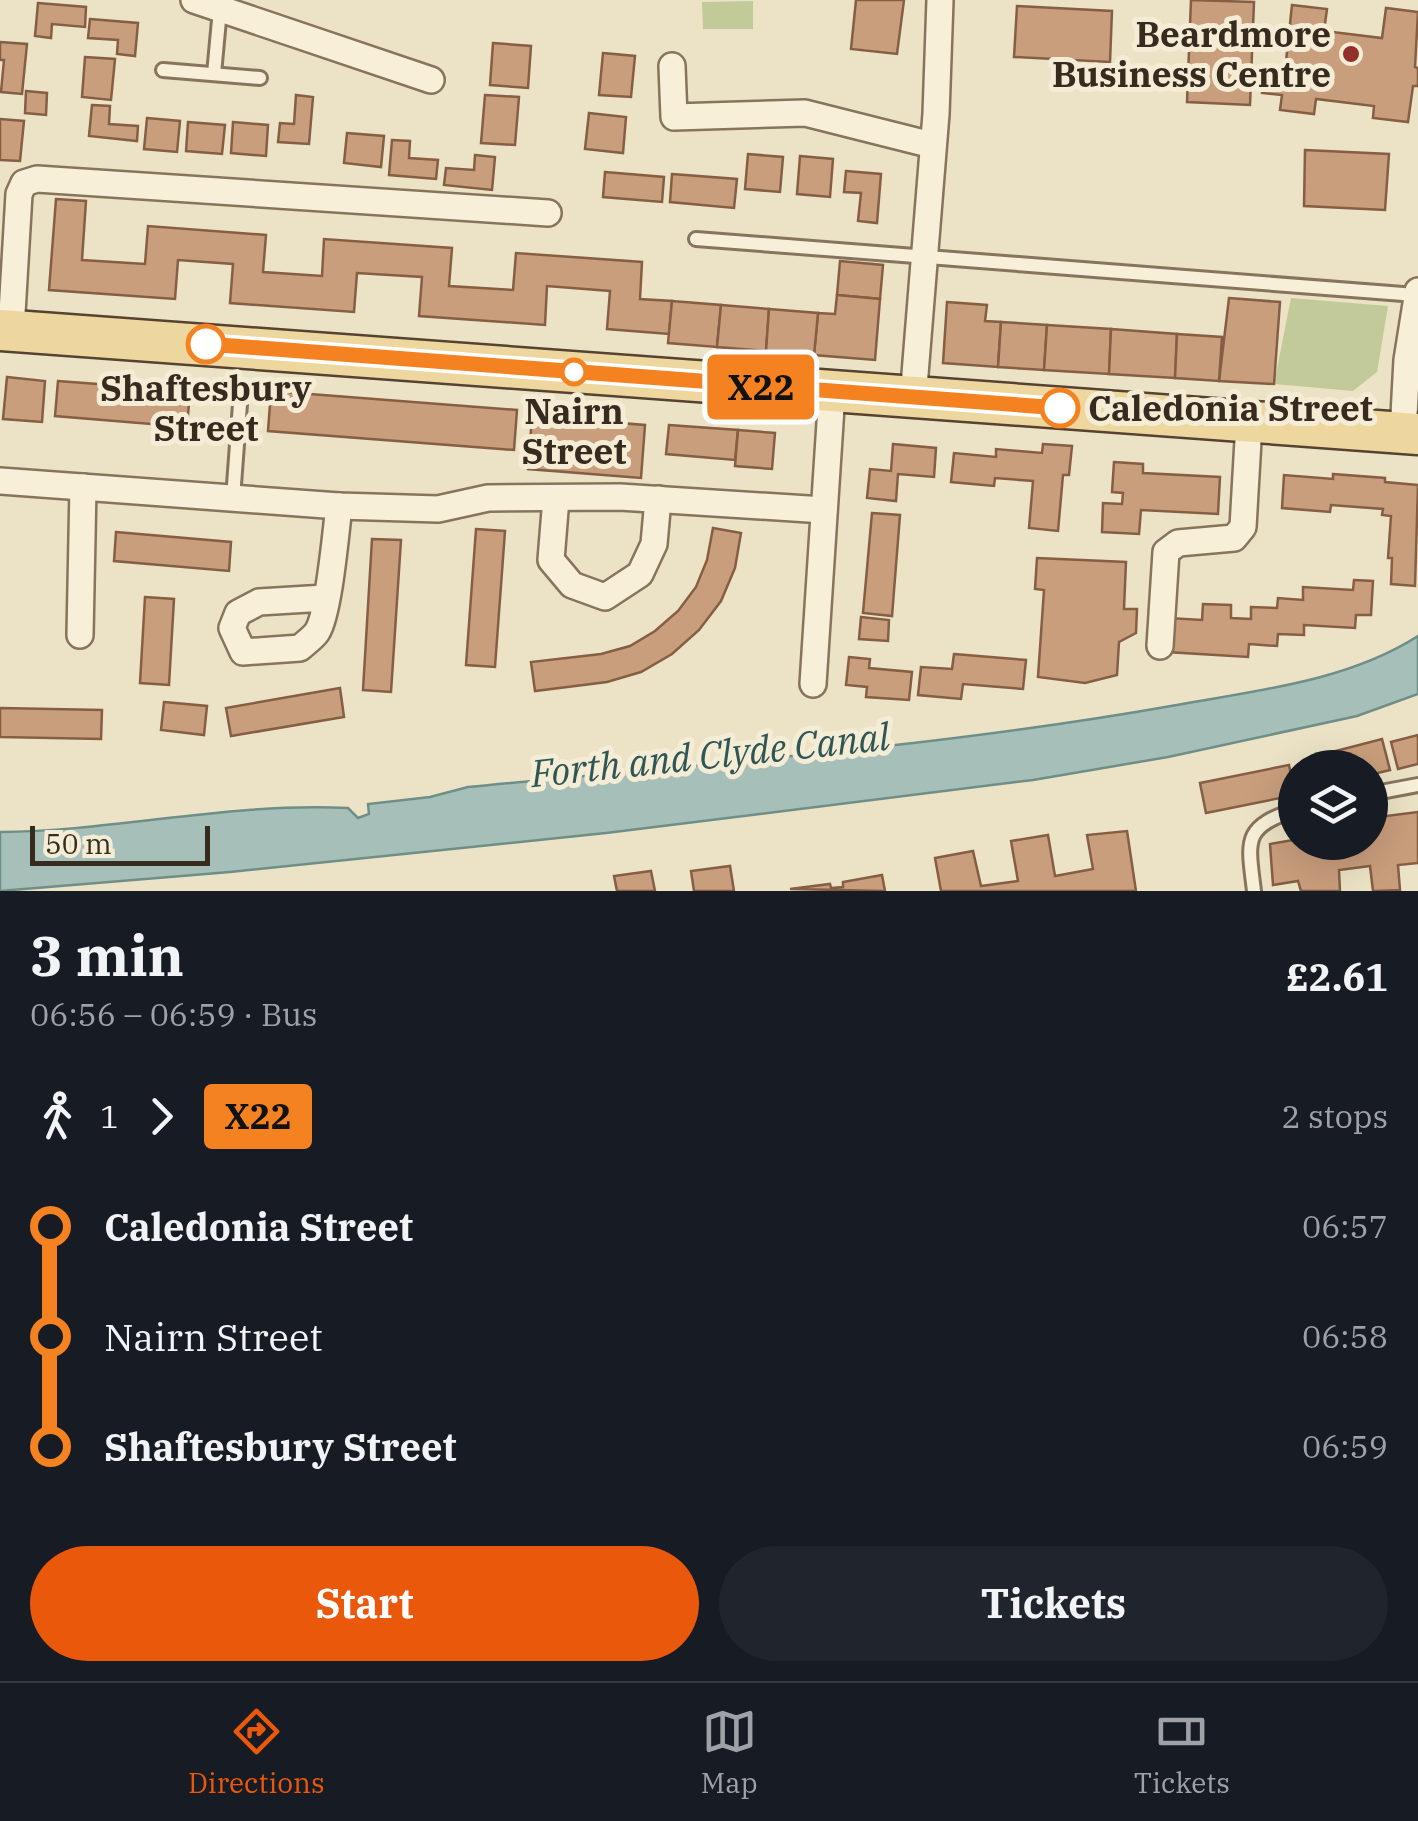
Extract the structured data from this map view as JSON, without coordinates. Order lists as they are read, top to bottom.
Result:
{
  "water": ["Forth and Clyde Canal"],
  "places": [
    "Beardmore Business Centre",
    "Shaftesbury Street",
    "Nairn Street",
    "Caledonia Street"
  ],
  "lines": ["bus line X22"],
  "scale_bar": "50 m",
  "page": {
    "on_map": "X22",
    "scale": "50 m",
    "heading": ["3 min", "06:56 – 06:59 · Bus", "£2.61"],
    "legs": ["1", "X22", "2 stops"],
    "list": [
      {
        "name": "Caledonia Street",
        "value": "06:57"
      },
      {
        "name": "Nairn Street",
        "value": "06:58"
      },
      {
        "name": "Shaftesbury Street",
        "value": "06:59"
      }
    ],
    "buttons": ["Start", "Tickets"],
    "tabs": ["Directions", "Map", "Tickets"]
  }
}
